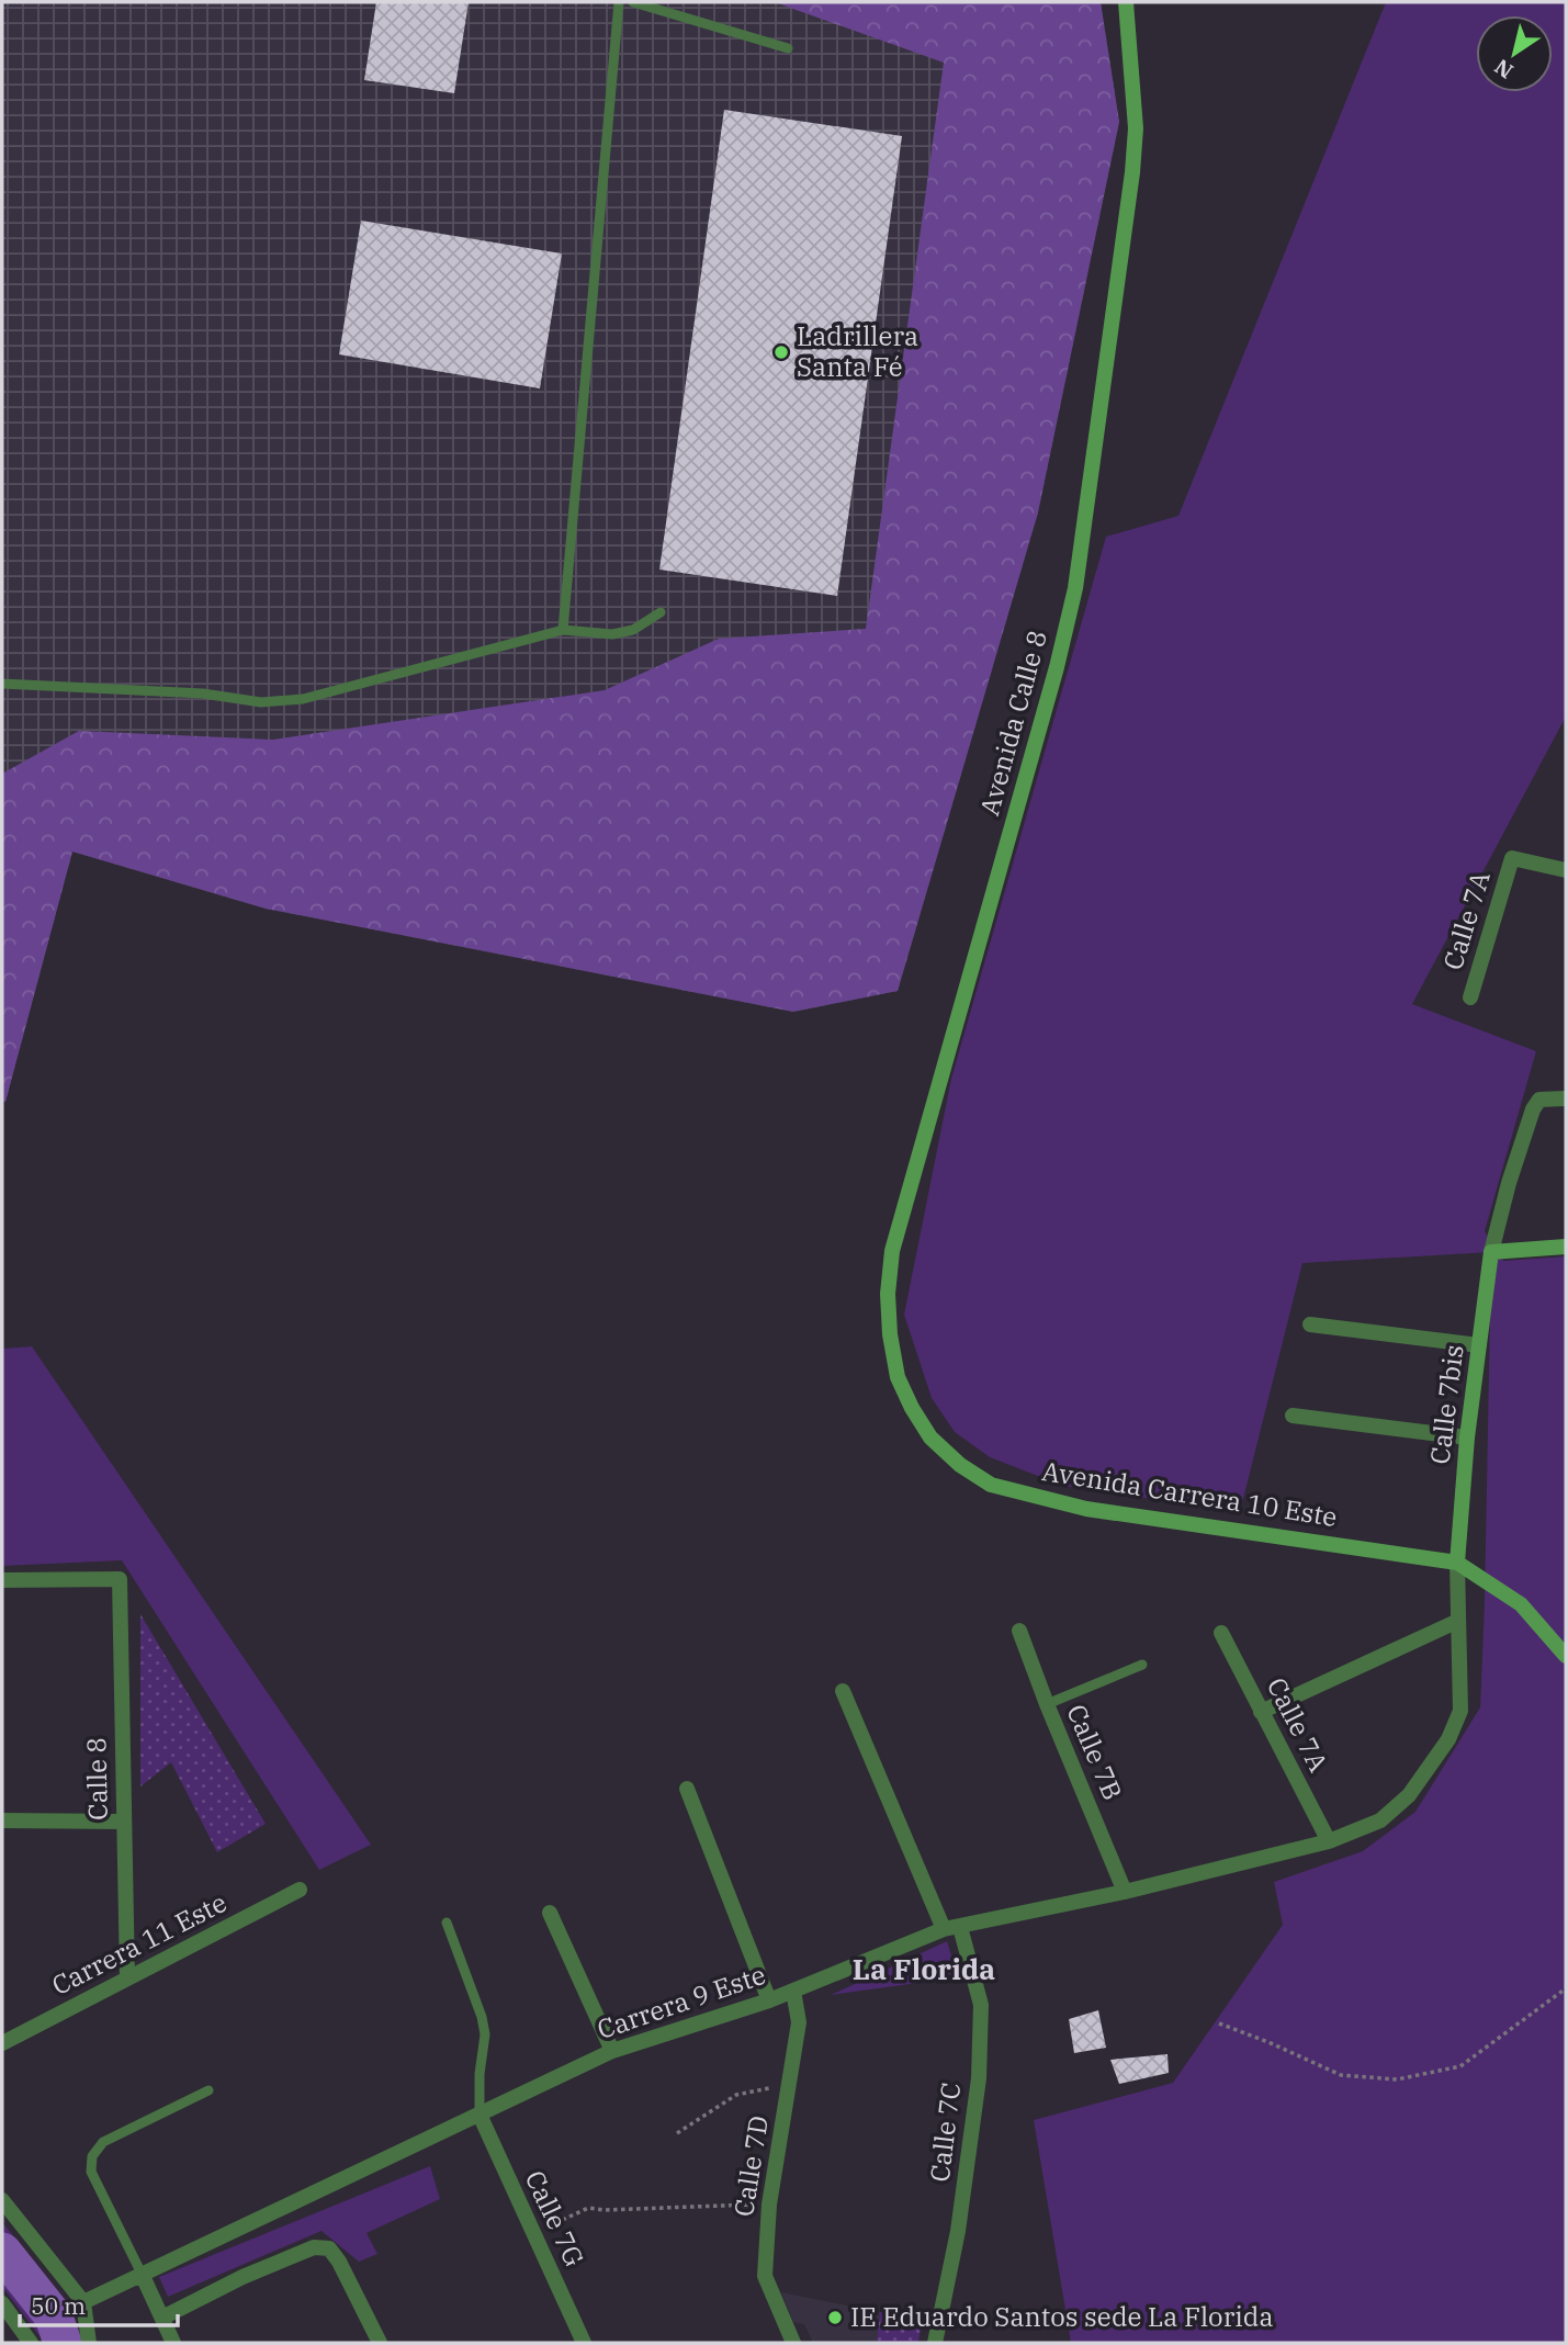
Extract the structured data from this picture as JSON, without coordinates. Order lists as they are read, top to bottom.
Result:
{
  "streets": {
    "main road": ["Avenida Calle 8", "Calle 7bis", "Avenida Carrera 10 Este"],
    "street": [
      "Calle 7A",
      "Calle 7B",
      "Calle 8",
      "Carrera 11 Este",
      "Carrera 9 Este",
      "Calle 7C",
      "Calle 7D",
      "Calle 7G"
    ]
  },
  "crossings": [
    ["Avenida Calle 8", "Avenida Carrera 10 Este"],
    ["Calle 7A", "Carrera 9 Este"],
    ["Calle 7bis", "Avenida Carrera 10 Este"],
    ["Calle 7B", "Carrera 9 Este"],
    ["Calle 8", "Carrera 11 Este"],
    ["Carrera 9 Este", "Calle 7C"],
    ["Carrera 9 Este", "Calle 7D"],
    ["Carrera 9 Este", "Calle 7G"]
  ],
  "districts": ["La Florida"],
  "places": ["Ladrillera Santa Fé", "IE Eduardo Santos sede La Florida"],
  "scale_bar": "50 m",
  "north": "bottom left"
}
